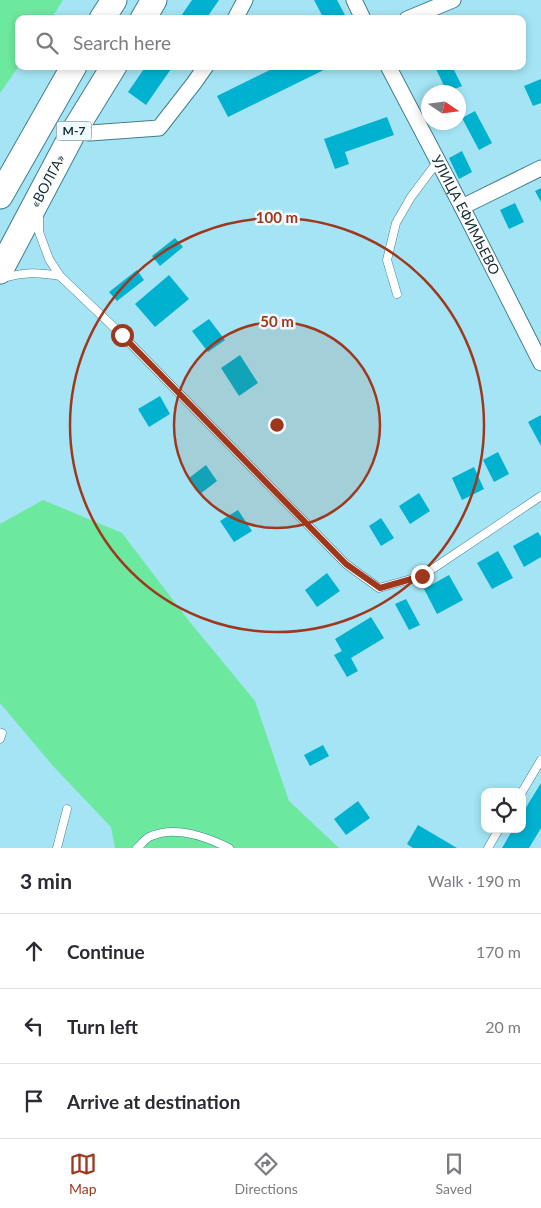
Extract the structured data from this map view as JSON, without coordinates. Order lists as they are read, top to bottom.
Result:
{
  "streets": {
    "highway": ["М-7", "«ВОЛГА»"],
    "street": ["УЛИЦА ЕФИМЬЕВО"]
  },
  "north": "right",
  "page": {
    "search": "Search here",
    "heading": ["3 min", "Walk · 190 m"],
    "list": [
      ["Continue", "170 m"],
      ["Turn left", "20 m"],
      "Arrive at destination"
    ],
    "nav": ["Map", "Directions", "Saved"]
  },
  "rings": ["100 m", "50 m"]
}
